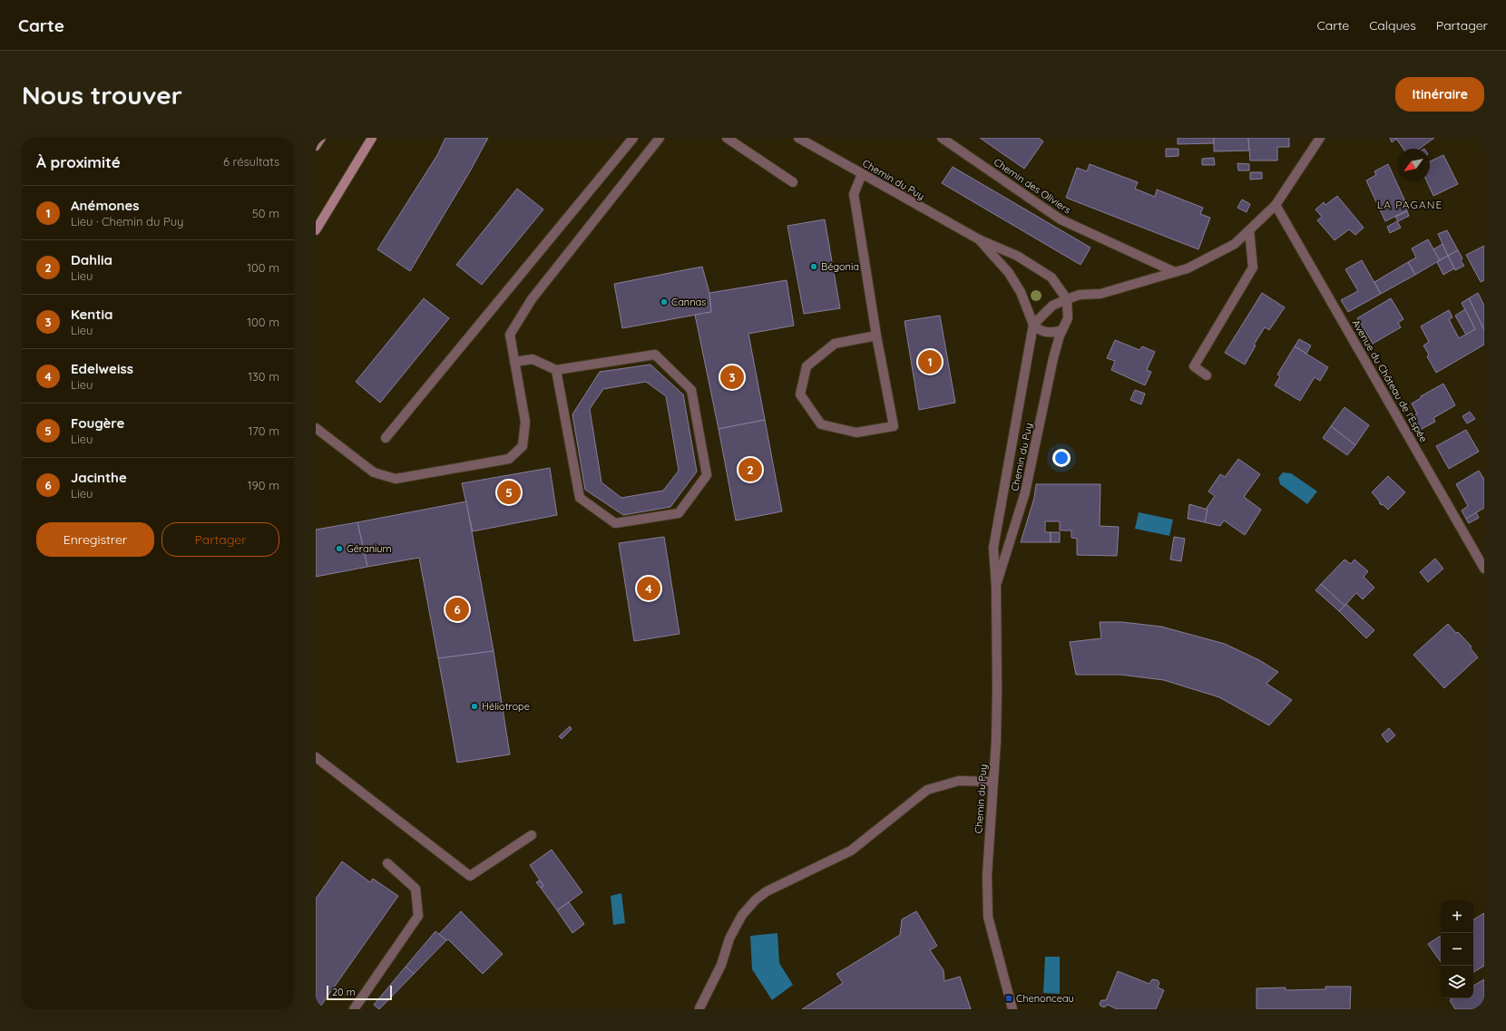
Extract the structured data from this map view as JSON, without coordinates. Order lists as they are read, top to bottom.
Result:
{
  "streets": {
    "street": ["Chemin du Puy", "Chemin des Oliviers", "Avenue du Château de l'Espée"]
  },
  "districts": ["LA PAGANE"],
  "places": {
    "other": [
      "Bégonia",
      "Cannas",
      "Géranium",
      "Héliotrope"
    ],
    "transit": ["Chenonceau"]
  },
  "scale_bar": "20 m",
  "north": "bottom left",
  "page": {
    "header": "Carte",
    "nav": ["Carte", "Calques", "Partager"],
    "buttons": [
      "Itinéraire",
      ["Enregistrer", "Partager"]
    ],
    "title": "Nous trouver",
    "heading": ["À proximité", "6 résultats"],
    "list": [
      {
        "mark": "1",
        "name": "Anémones",
        "note": "Lieu · Chemin du Puy",
        "value": "50 m"
      },
      {
        "mark": "2",
        "name": "Dahlia",
        "note": "Lieu",
        "value": "100 m"
      },
      {
        "mark": "3",
        "name": "Kentia",
        "note": "Lieu",
        "value": "100 m"
      },
      {
        "mark": "4",
        "name": "Edelweiss",
        "note": "Lieu",
        "value": "130 m"
      },
      {
        "mark": "5",
        "name": "Fougère",
        "note": "Lieu",
        "value": "170 m"
      },
      {
        "mark": "6",
        "name": "Jacinthe",
        "note": "Lieu",
        "value": "190 m"
      }
    ],
    "pins": [
      "1",
      "3",
      "2",
      "5",
      "4",
      "6"
    ],
    "map_buttons": ["+", "−"],
    "scale": "20 m"
  }
}
